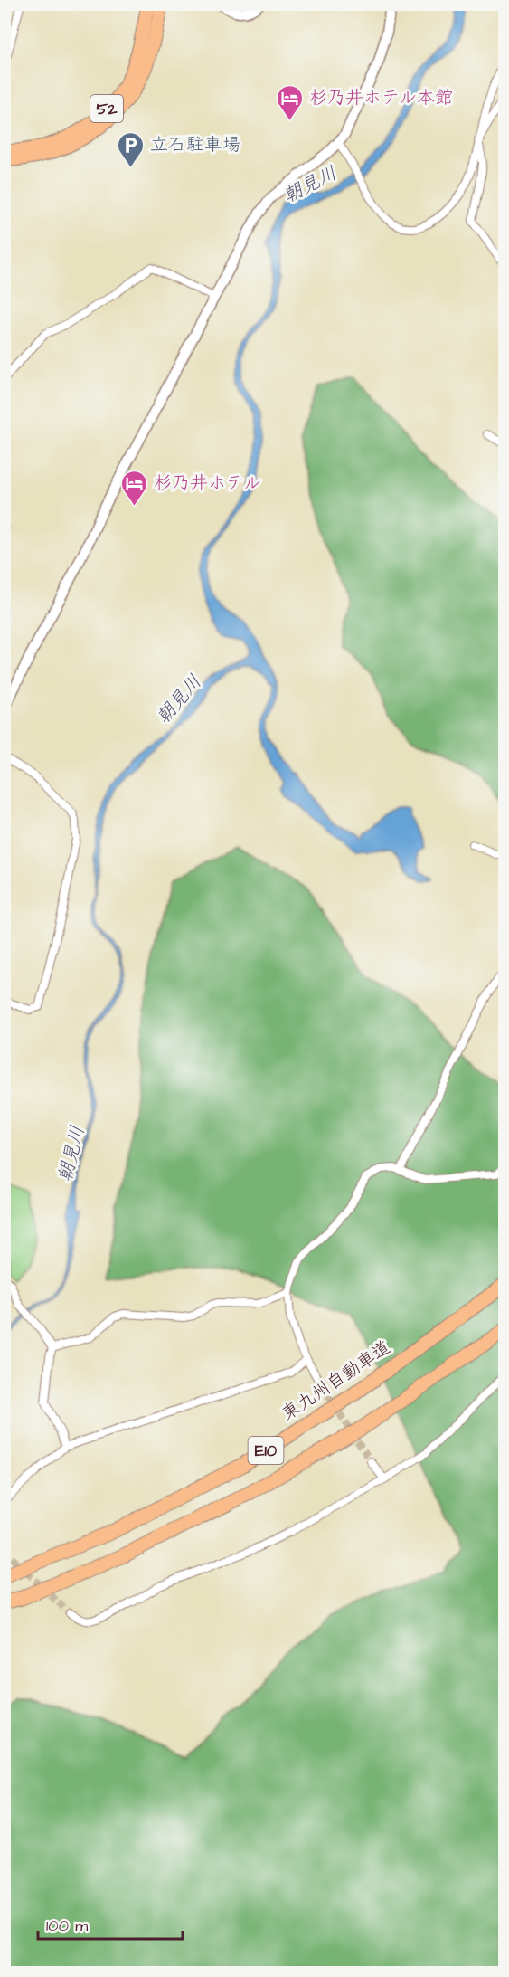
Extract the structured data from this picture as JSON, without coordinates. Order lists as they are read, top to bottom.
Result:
{
  "streets": {
    "highway": ["東九州自動車道", "E10"],
    "main road": ["52"]
  },
  "water": ["朝見川"],
  "places": {
    "hotel": ["杉乃井ホテル本館", "杉乃井ホテル"],
    "parking": ["立石駐車場"]
  },
  "scale_bar": "100 m"
}
